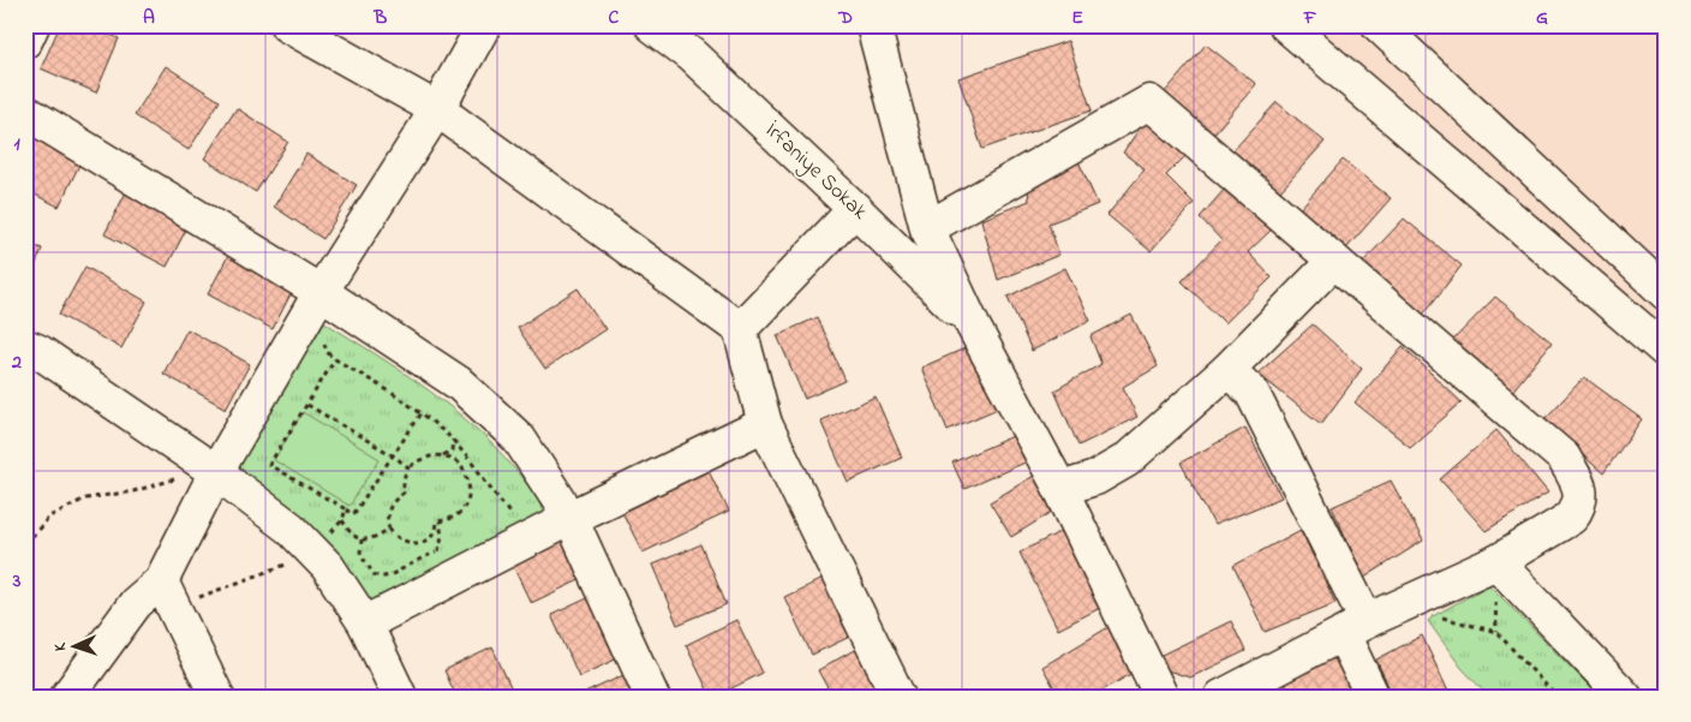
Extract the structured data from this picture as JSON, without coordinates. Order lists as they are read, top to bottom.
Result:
{
  "streets": {
    "street": ["İrfaniye Sokak"]
  },
  "north": "left",
  "grid": {
    "columns": [
      "A",
      "B",
      "C",
      "D",
      "E",
      "F",
      "G"
    ],
    "rows": ["1", "2", "3"]
  }
}
